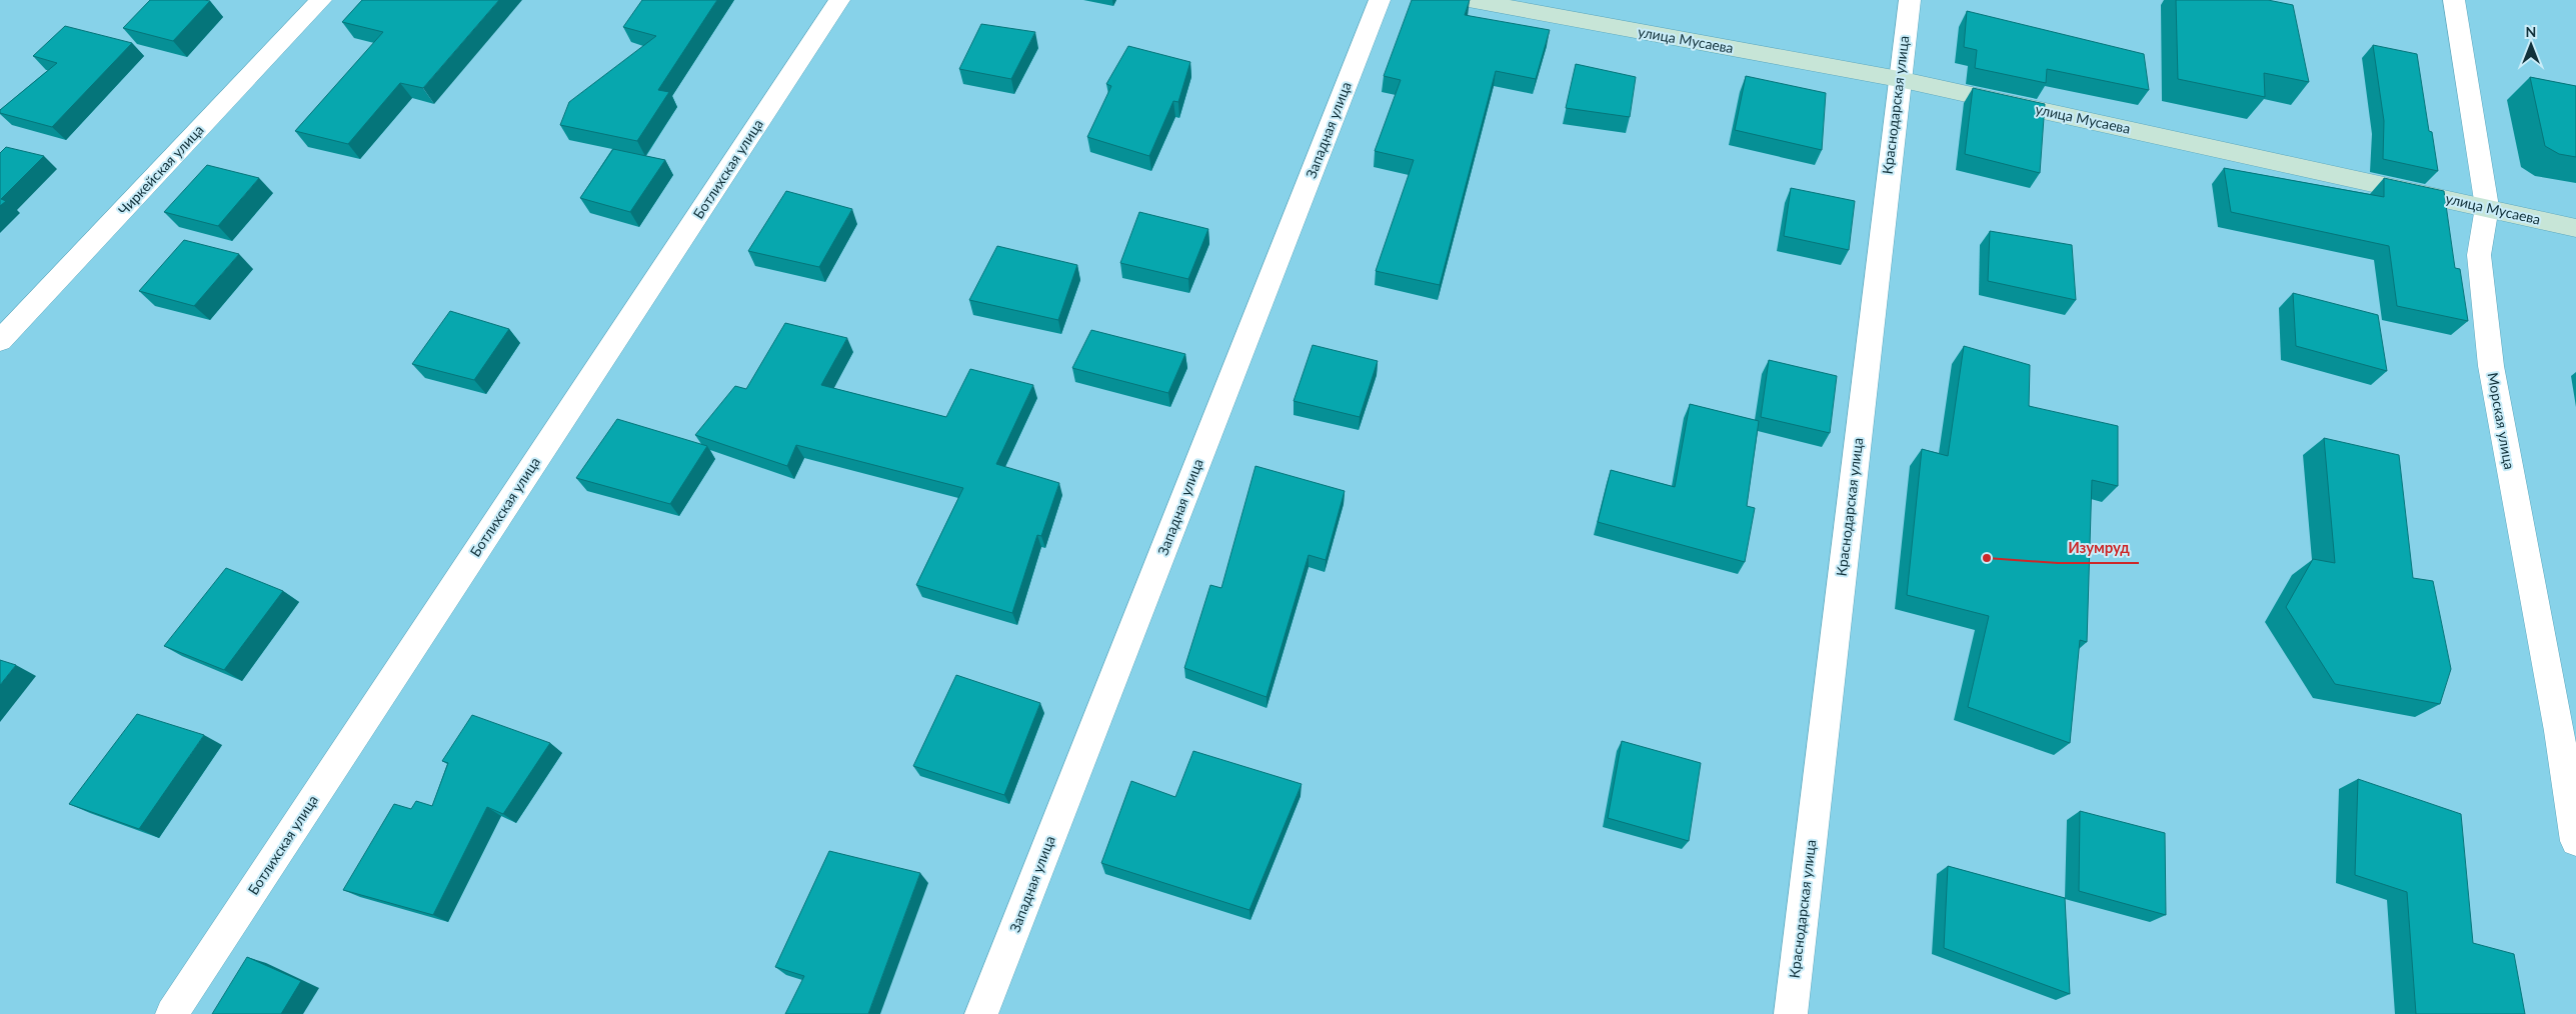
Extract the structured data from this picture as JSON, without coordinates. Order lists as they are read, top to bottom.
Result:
{
  "streets": {
    "street": [
      "улица Мусаева",
      "Краснодарская улица",
      "Западная улица",
      "Ботлихская улица",
      "Чиркейская улица",
      "Морская улица"
    ]
  },
  "crossings": [
    ["улица Мусаева", "Краснодарская улица"],
    ["улица Мусаева", "Морская улица"]
  ],
  "places": ["Изумруд"],
  "north": "top"
}
